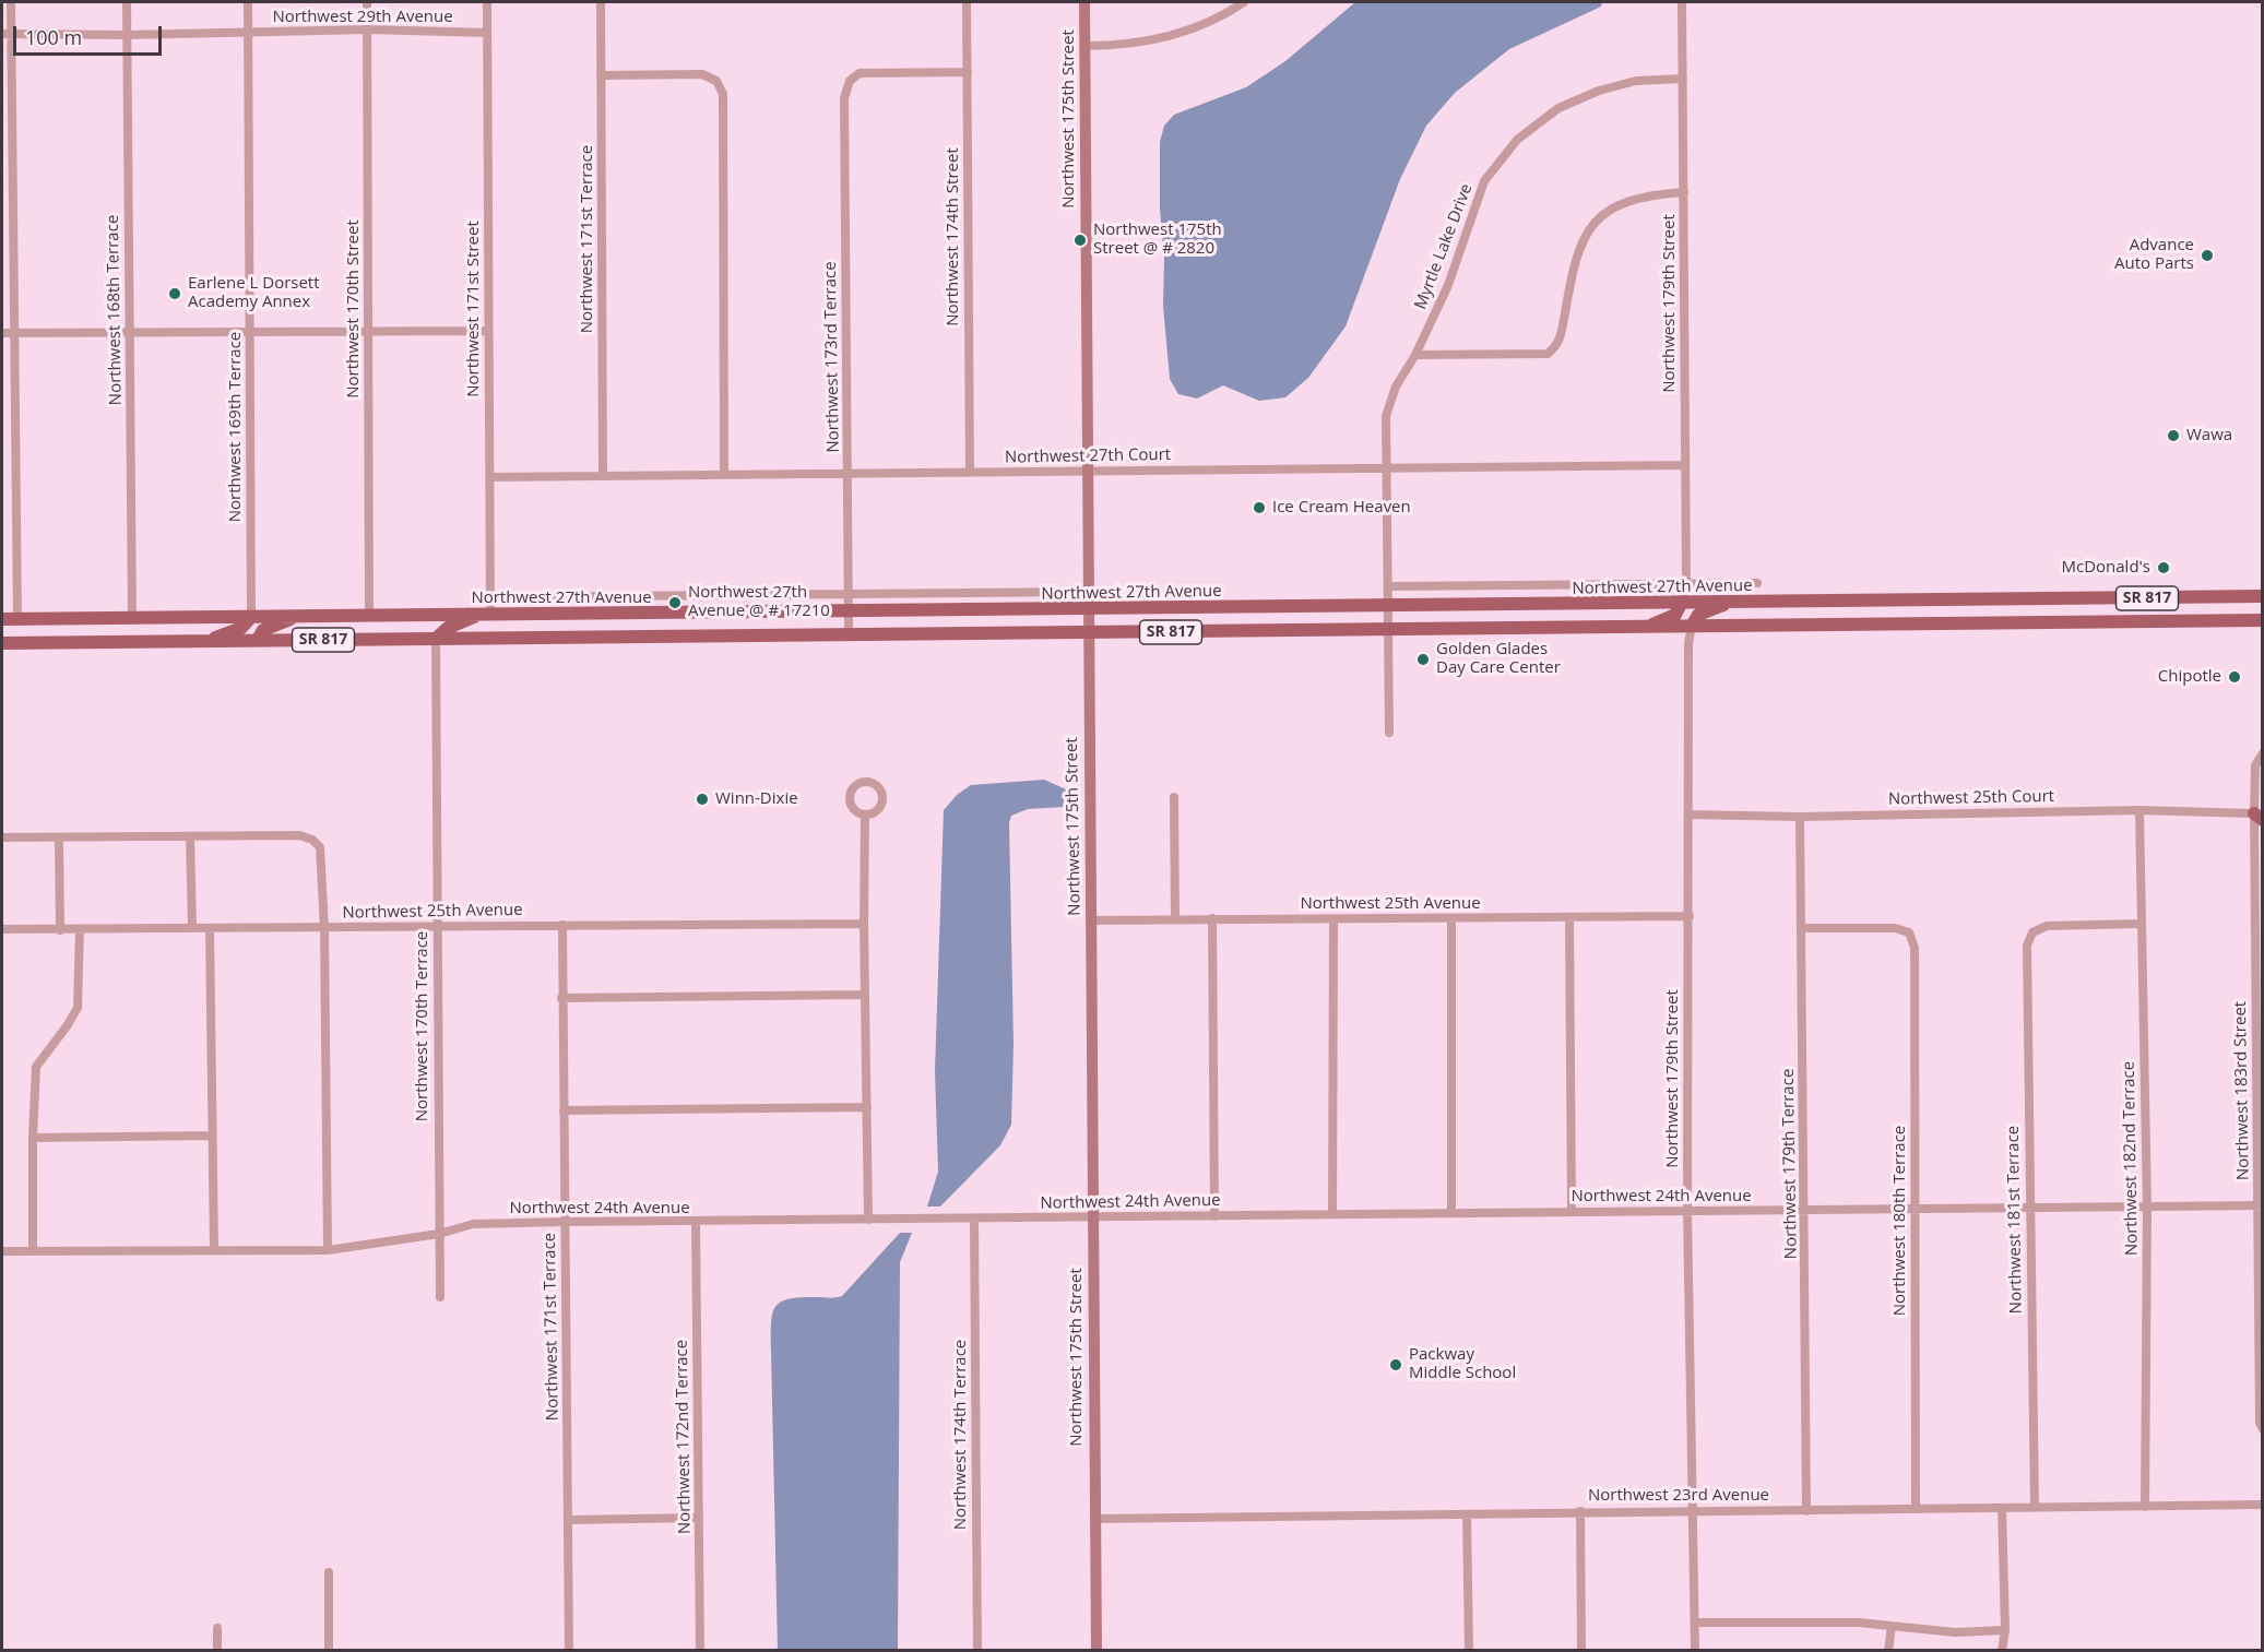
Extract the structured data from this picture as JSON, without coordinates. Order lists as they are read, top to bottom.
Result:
{
  "streets": {
    "main road": ["Northwest 27th Avenue", "SR 817"],
    "street": [
      "Northwest 29th Avenue",
      "Northwest 175th Street",
      "Northwest 174th Street",
      "Northwest 171st Terrace",
      "Myrtle Lake Drive",
      "Northwest 179th Street",
      "Northwest 170th Street",
      "Northwest 171st Street",
      "Northwest 168th Terrace",
      "Northwest 173rd Terrace",
      "Northwest 169th Terrace",
      "Northwest 27th Court",
      "Northwest 25th Court",
      "Northwest 25th Avenue",
      "Northwest 170th Terrace",
      "Northwest 183rd Street",
      "Northwest 182nd Terrace",
      "Northwest 179th Terrace",
      "Northwest 24th Avenue",
      "Northwest 181st Terrace",
      "Northwest 180th Terrace",
      "Northwest 174th Terrace",
      "Northwest 172nd Terrace",
      "Northwest 23rd Avenue"
    ]
  },
  "crossings": [
    ["Northwest 29th Avenue", "Northwest 170th Street"],
    ["Northwest 29th Avenue", "Northwest 171st Street"],
    ["Northwest 29th Avenue", "Northwest 168th Terrace"],
    ["Northwest 29th Avenue", "Northwest 169th Terrace"],
    ["Northwest 175th Street", "Northwest 27th Court"],
    ["Northwest 175th Street", "Northwest 27th Avenue"],
    ["Northwest 175th Street", "SR 817"],
    ["Northwest 175th Street", "Northwest 25th Avenue"],
    ["Northwest 175th Street", "Northwest 24th Avenue"],
    ["Northwest 175th Street", "Northwest 23rd Avenue"],
    ["Northwest 174th Street", "Northwest 173rd Terrace"],
    ["Northwest 174th Street", "Northwest 27th Court"],
    ["Northwest 171st Terrace", "Northwest 27th Court"],
    ["Northwest 171st Terrace", "Northwest 25th Avenue"],
    ["Northwest 171st Terrace", "Northwest 24th Avenue"],
    ["Myrtle Lake Drive", "Northwest 179th Street"],
    ["Myrtle Lake Drive", "Northwest 27th Court"],
    ["Myrtle Lake Drive", "Northwest 27th Avenue"],
    ["Myrtle Lake Drive", "SR 817"],
    ["Northwest 179th Street", "Northwest 27th Court"],
    ["Northwest 179th Street", "Northwest 27th Avenue"],
    ["Northwest 179th Street", "SR 817"],
    ["Northwest 179th Street", "Northwest 25th Court"],
    ["Northwest 179th Street", "Northwest 25th Avenue"],
    ["Northwest 179th Street", "Northwest 24th Avenue"],
    ["Northwest 179th Street", "Northwest 23rd Avenue"],
    ["Northwest 170th Street", "Northwest 27th Avenue"],
    ["Northwest 171st Street", "Northwest 27th Court"],
    ["Northwest 171st Street", "Northwest 27th Avenue"],
    ["Northwest 168th Terrace", "Northwest 27th Avenue"],
    ["Northwest 173rd Terrace", "Northwest 27th Court"],
    ["Northwest 173rd Terrace", "Northwest 27th Avenue"],
    ["Northwest 173rd Terrace", "SR 817"],
    ["Northwest 169th Terrace", "Northwest 27th Avenue"],
    ["SR 817", "Northwest 170th Terrace"],
    ["Northwest 25th Court", "Northwest 183rd Street"],
    ["Northwest 25th Court", "Northwest 182nd Terrace"],
    ["Northwest 25th Court", "Northwest 179th Terrace"],
    ["Northwest 25th Avenue", "Northwest 170th Terrace"],
    ["Northwest 170th Terrace", "Northwest 24th Avenue"],
    ["Northwest 183rd Street", "Northwest 24th Avenue"],
    ["Northwest 182nd Terrace", "Northwest 24th Avenue"],
    ["Northwest 182nd Terrace", "Northwest 181st Terrace"],
    ["Northwest 182nd Terrace", "Northwest 23rd Avenue"],
    ["Northwest 179th Terrace", "Northwest 24th Avenue"],
    ["Northwest 179th Terrace", "Northwest 180th Terrace"],
    ["Northwest 179th Terrace", "Northwest 23rd Avenue"],
    ["Northwest 24th Avenue", "Northwest 181st Terrace"],
    ["Northwest 24th Avenue", "Northwest 180th Terrace"],
    ["Northwest 24th Avenue", "Northwest 174th Terrace"],
    ["Northwest 24th Avenue", "Northwest 172nd Terrace"],
    ["Northwest 181st Terrace", "Northwest 23rd Avenue"],
    ["Northwest 180th Terrace", "Northwest 23rd Avenue"]
  ],
  "places": [
    "Northwest 175th Street @ # 2820",
    "Advance Auto Parts",
    "Earlene L Dorsett Academy Annex",
    "Wawa",
    "Ice Cream Heaven",
    "McDonald's",
    "Northwest 27th Avenue @ # 17210",
    "Golden Glades Day Care Center",
    "Chipotle",
    "Winn-Dixie",
    "Packway Middle School"
  ],
  "scale_bar": "100 m"
}
